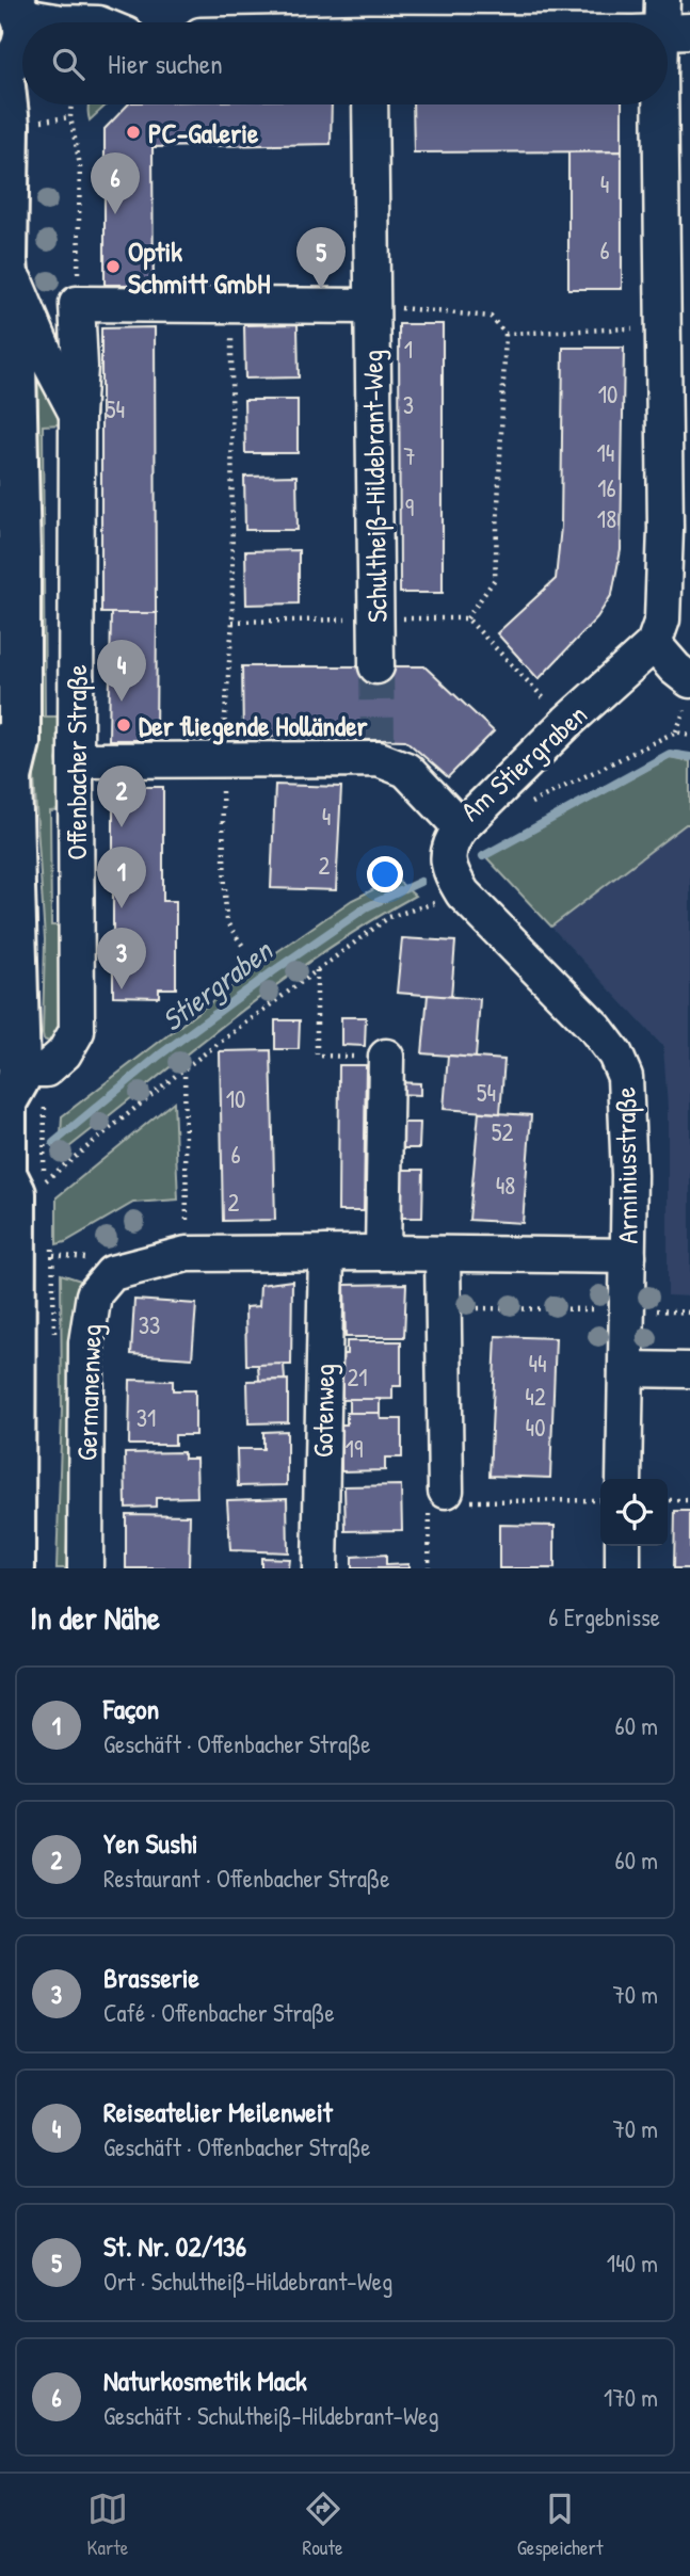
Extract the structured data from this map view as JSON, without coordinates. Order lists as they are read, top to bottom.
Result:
{
  "streets": {
    "main road": ["Offenbacher Straße"],
    "street": [
      "Schultheiß-Hildebrant-Weg",
      "Am Stiergraben",
      "Arminiusstraße",
      "Germanenweg",
      "Gotenweg"
    ]
  },
  "crossings": [
    ["Offenbacher Straße", "Am Stiergraben"],
    ["Am Stiergraben", "Arminiusstraße"],
    ["Arminiusstraße", "Germanenweg"],
    ["Germanenweg", "Gotenweg"]
  ],
  "water": ["Stiergraben"],
  "places": ["PC-Galerie", "Optik Schmitt GmbH", "Der fliegende Holländer"],
  "house_numbers": [
    "4",
    "6",
    "1",
    "10",
    "3",
    "54",
    "14",
    "7",
    "16",
    "9",
    "18",
    "4",
    "2",
    "54",
    "10",
    "52",
    "6",
    "48",
    "2",
    "33",
    "44",
    "21",
    "42",
    "31",
    "40",
    "19"
  ],
  "page": {
    "search": "Hier suchen",
    "pins": [
      "6",
      "5",
      "4",
      "2",
      "1",
      "3"
    ],
    "heading": ["In der Nähe", "6 Ergebnisse"],
    "list": [
      {
        "mark": "1",
        "name": "Façon",
        "note": "Geschäft · Offenbacher Straße",
        "value": "60 m"
      },
      {
        "mark": "2",
        "name": "Yen Sushi",
        "note": "Restaurant · Offenbacher Straße",
        "value": "60 m"
      },
      {
        "mark": "3",
        "name": "Brasserie",
        "note": "Café · Offenbacher Straße",
        "value": "70 m"
      },
      {
        "mark": "4",
        "name": "Reiseatelier Meilenweit",
        "note": "Geschäft · Offenbacher Straße",
        "value": "70 m"
      },
      {
        "mark": "5",
        "name": "St. Nr. 02/136",
        "note": "Ort · Schultheiß-Hildebrant-Weg",
        "value": "140 m"
      },
      {
        "mark": "6",
        "name": "Naturkosmetik Mack",
        "note": "Geschäft · Schultheiß-Hildebrant-Weg",
        "value": "170 m"
      }
    ],
    "nav": ["Karte", "Route", "Gespeichert"]
  }
}
